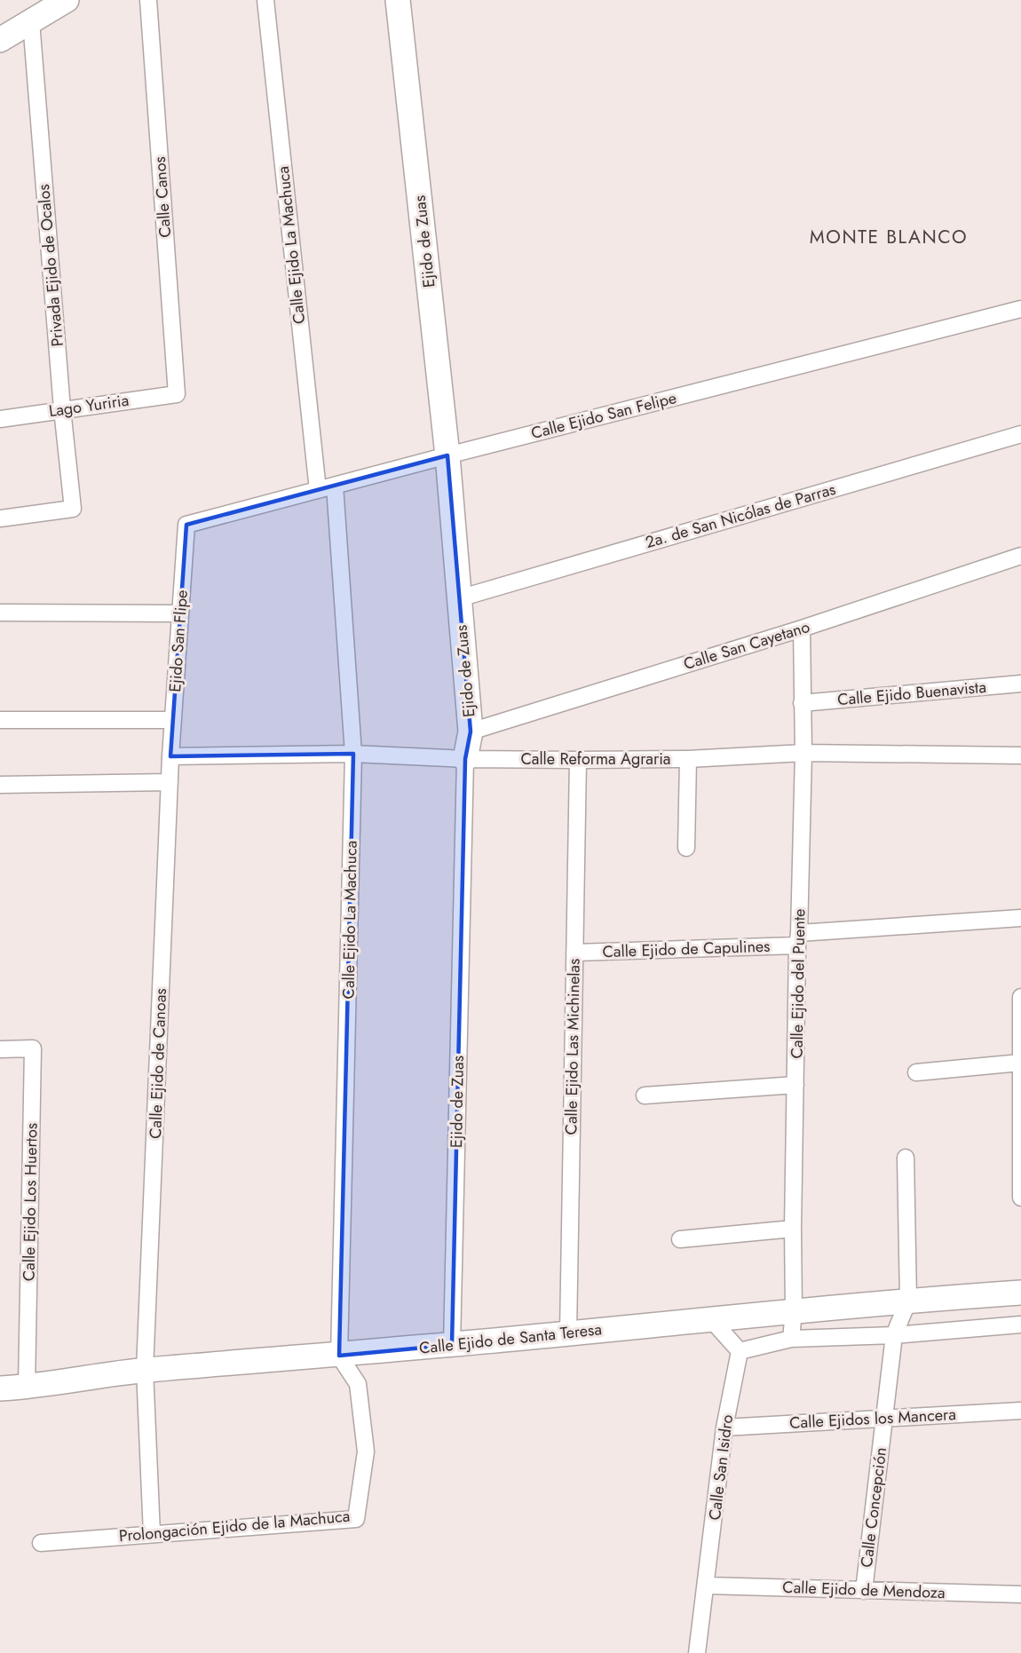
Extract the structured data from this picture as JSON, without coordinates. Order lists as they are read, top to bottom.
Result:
{
  "streets": {
    "street": [
      "Calle Canos",
      "Ejido de Zuas",
      "Calle Ejido La Machuca",
      "Privada Ejido de Ocalos",
      "Lago Yuriria",
      "Calle Ejido San Felipe",
      "2a. de San Nicólas de Parras",
      "Ejido San Flipe",
      "Calle San Cayetano",
      "Calle Ejido Buenavista",
      "Calle Reforma Agraria",
      "Calle Ejido de Capulines",
      "Calle Ejido del Puente",
      "Calle Ejido Las Michinelas",
      "Calle Ejido de Canoas",
      "Calle Ejido Los Huertos",
      "Calle Ejido de Santa Teresa",
      "Calle Ejidos los Mancera",
      "Calle San Isidro",
      "Calle Concepción",
      "Prolongación Ejido de la Machuca",
      "Calle Ejido de Mendoza"
    ]
  },
  "crossings": [
    ["Calle Canos", "Lago Yuriria"],
    ["Ejido de Zuas", "Calle Ejido San Felipe"],
    ["Ejido de Zuas", "2a. de San Nicólas de Parras"],
    ["Ejido de Zuas", "Calle San Cayetano"],
    ["Ejido de Zuas", "Calle Reforma Agraria"],
    ["Ejido de Zuas", "Calle Ejido de Santa Teresa"],
    ["Calle Ejido La Machuca", "Calle Ejido San Felipe"],
    ["Calle Ejido La Machuca", "Calle Reforma Agraria"],
    ["Calle Ejido La Machuca", "Calle Ejido de Santa Teresa"],
    ["Calle Ejido La Machuca", "Prolongación Ejido de la Machuca"],
    ["Privada Ejido de Ocalos", "Lago Yuriria"],
    ["Calle Ejido San Felipe", "Ejido San Flipe"],
    ["Ejido San Flipe", "Calle Reforma Agraria"],
    ["Ejido San Flipe", "Calle Ejido de Canoas"],
    ["Calle San Cayetano", "Calle Ejido del Puente"],
    ["Calle Ejido Buenavista", "Calle Ejido del Puente"],
    ["Calle Reforma Agraria", "Calle Ejido del Puente"],
    ["Calle Reforma Agraria", "Calle Ejido Las Michinelas"],
    ["Calle Reforma Agraria", "Calle Ejido de Canoas"],
    ["Calle Ejido de Capulines", "Calle Ejido del Puente"],
    ["Calle Ejido de Capulines", "Calle Ejido Las Michinelas"],
    ["Calle Ejido del Puente", "Calle Ejido de Santa Teresa"],
    ["Calle Ejido Las Michinelas", "Calle Ejido de Santa Teresa"],
    ["Calle Ejido de Canoas", "Calle Ejido de Santa Teresa"],
    ["Calle Ejido de Canoas", "Prolongación Ejido de la Machuca"],
    ["Calle Ejido Los Huertos", "Calle Ejido de Santa Teresa"],
    ["Calle Ejido de Santa Teresa", "Calle Concepción"],
    ["Calle Ejido de Santa Teresa", "Prolongación Ejido de la Machuca"],
    ["Calle Ejidos los Mancera", "Calle San Isidro"],
    ["Calle Ejidos los Mancera", "Calle Concepción"],
    ["Calle San Isidro", "Calle Ejido de Mendoza"],
    ["Calle Concepción", "Calle Ejido de Mendoza"]
  ],
  "districts": ["MONTE BLANCO"]
}
